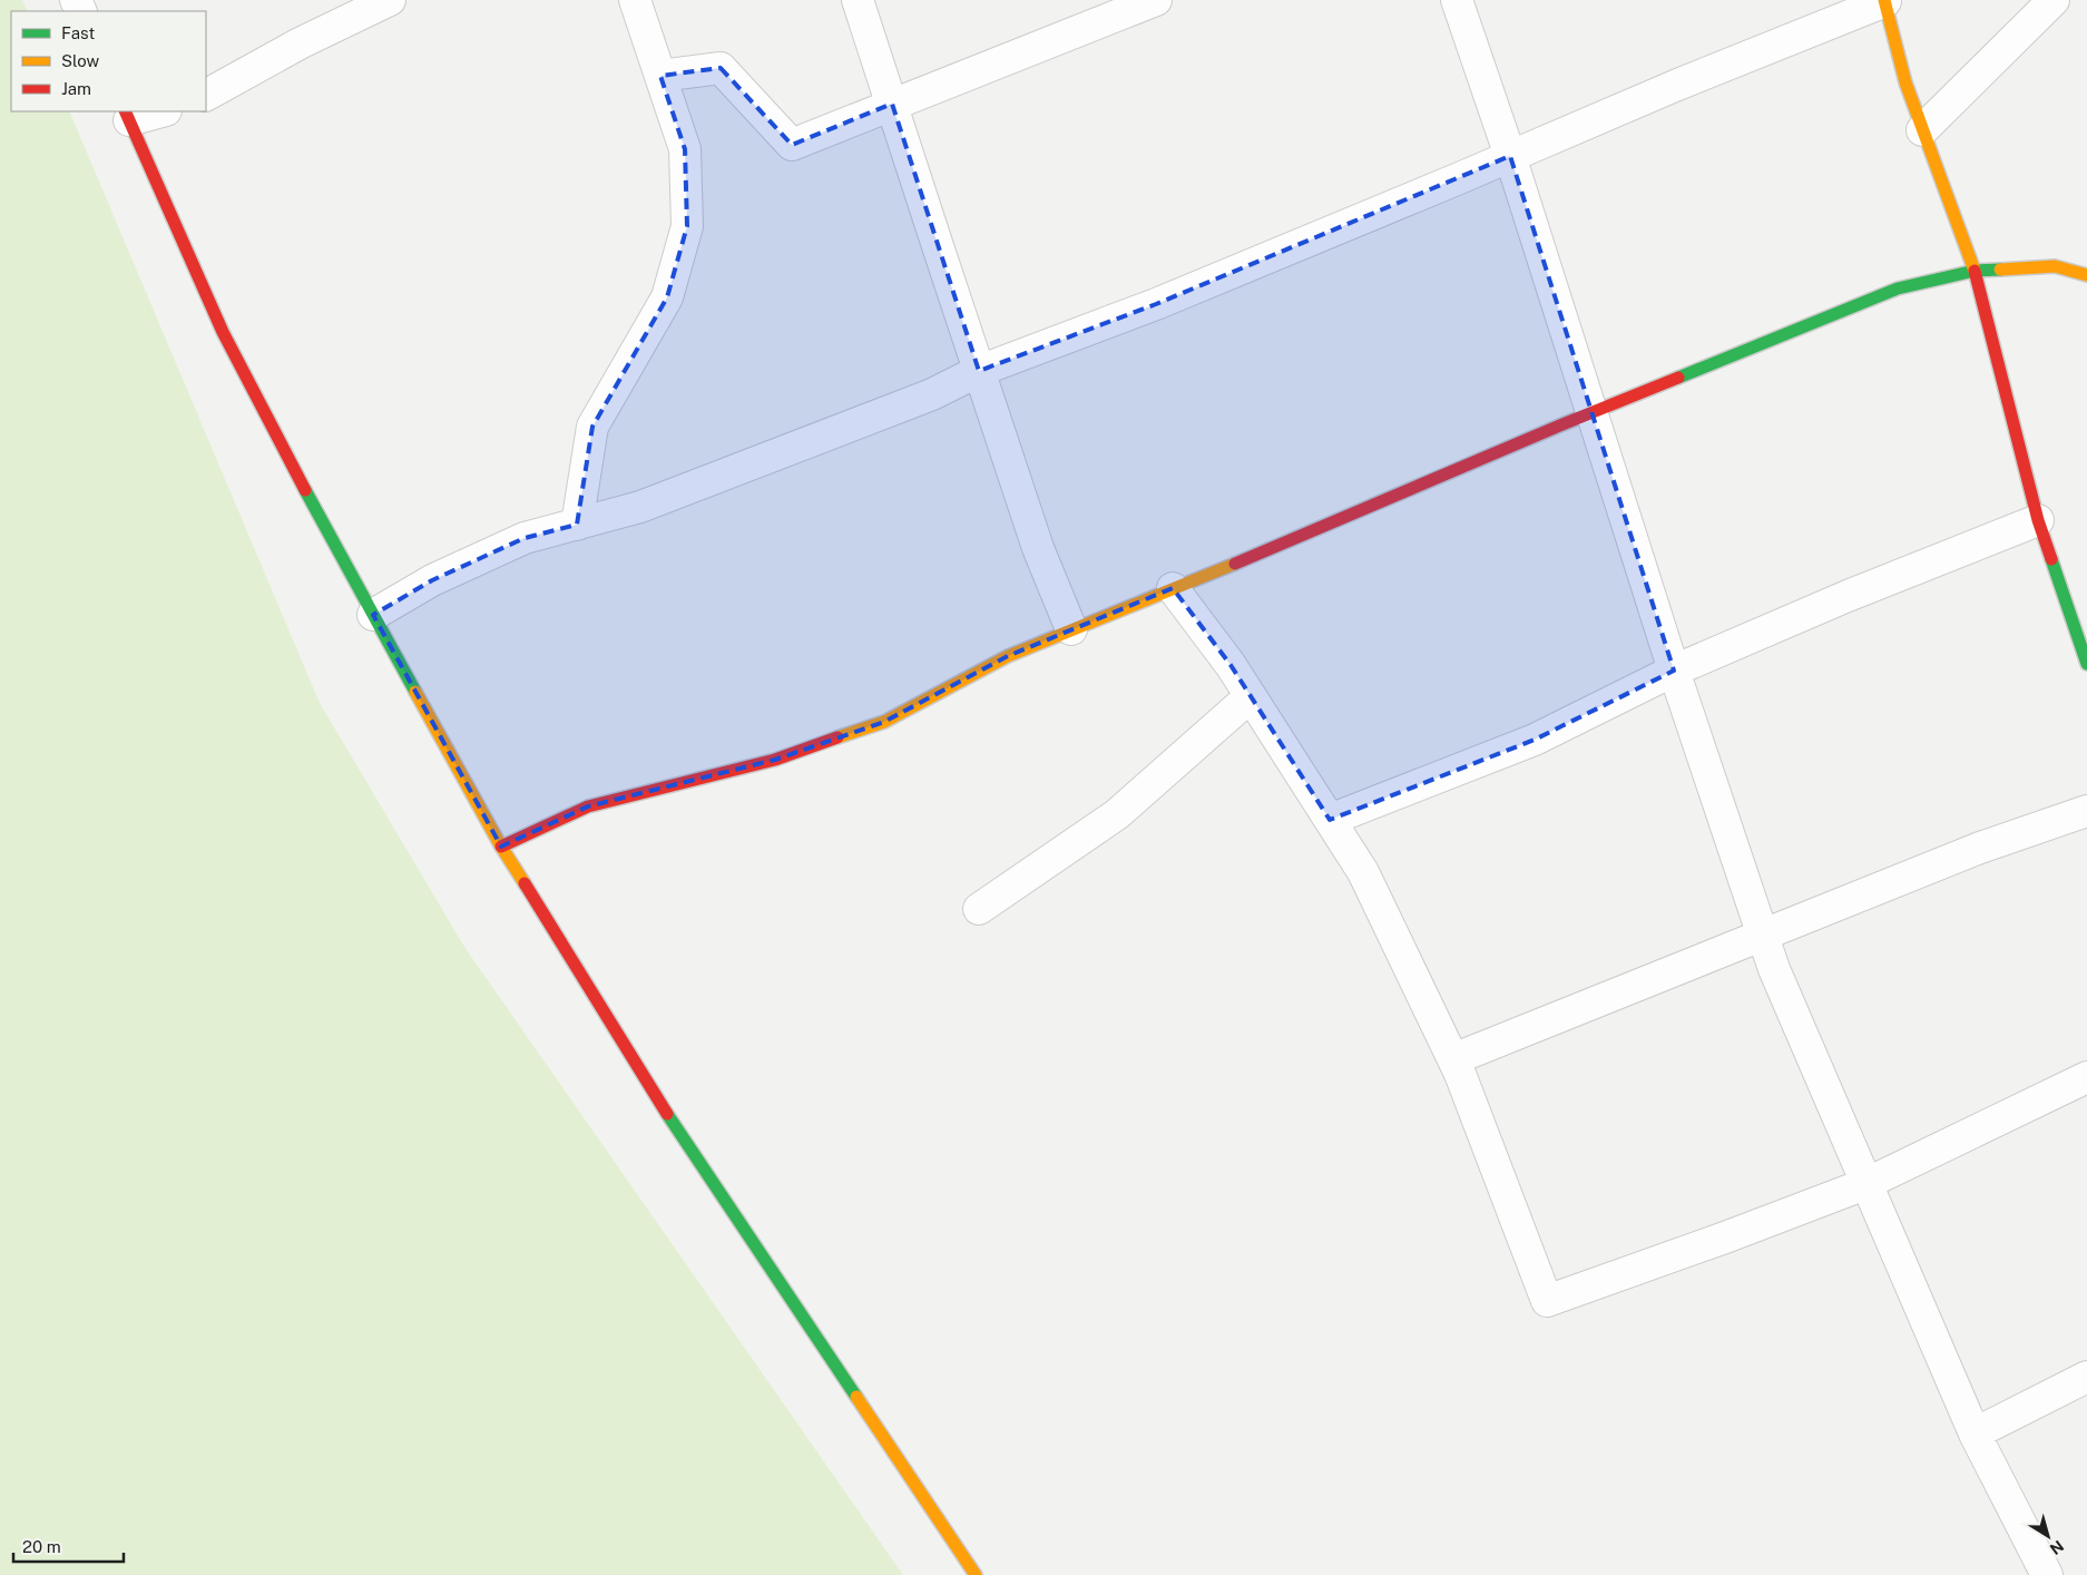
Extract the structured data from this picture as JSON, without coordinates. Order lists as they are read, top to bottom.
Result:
{
  "legend": ["Fast", "Slow", "Jam"],
  "scale_bar": "20 m",
  "north": "bottom right"
}
